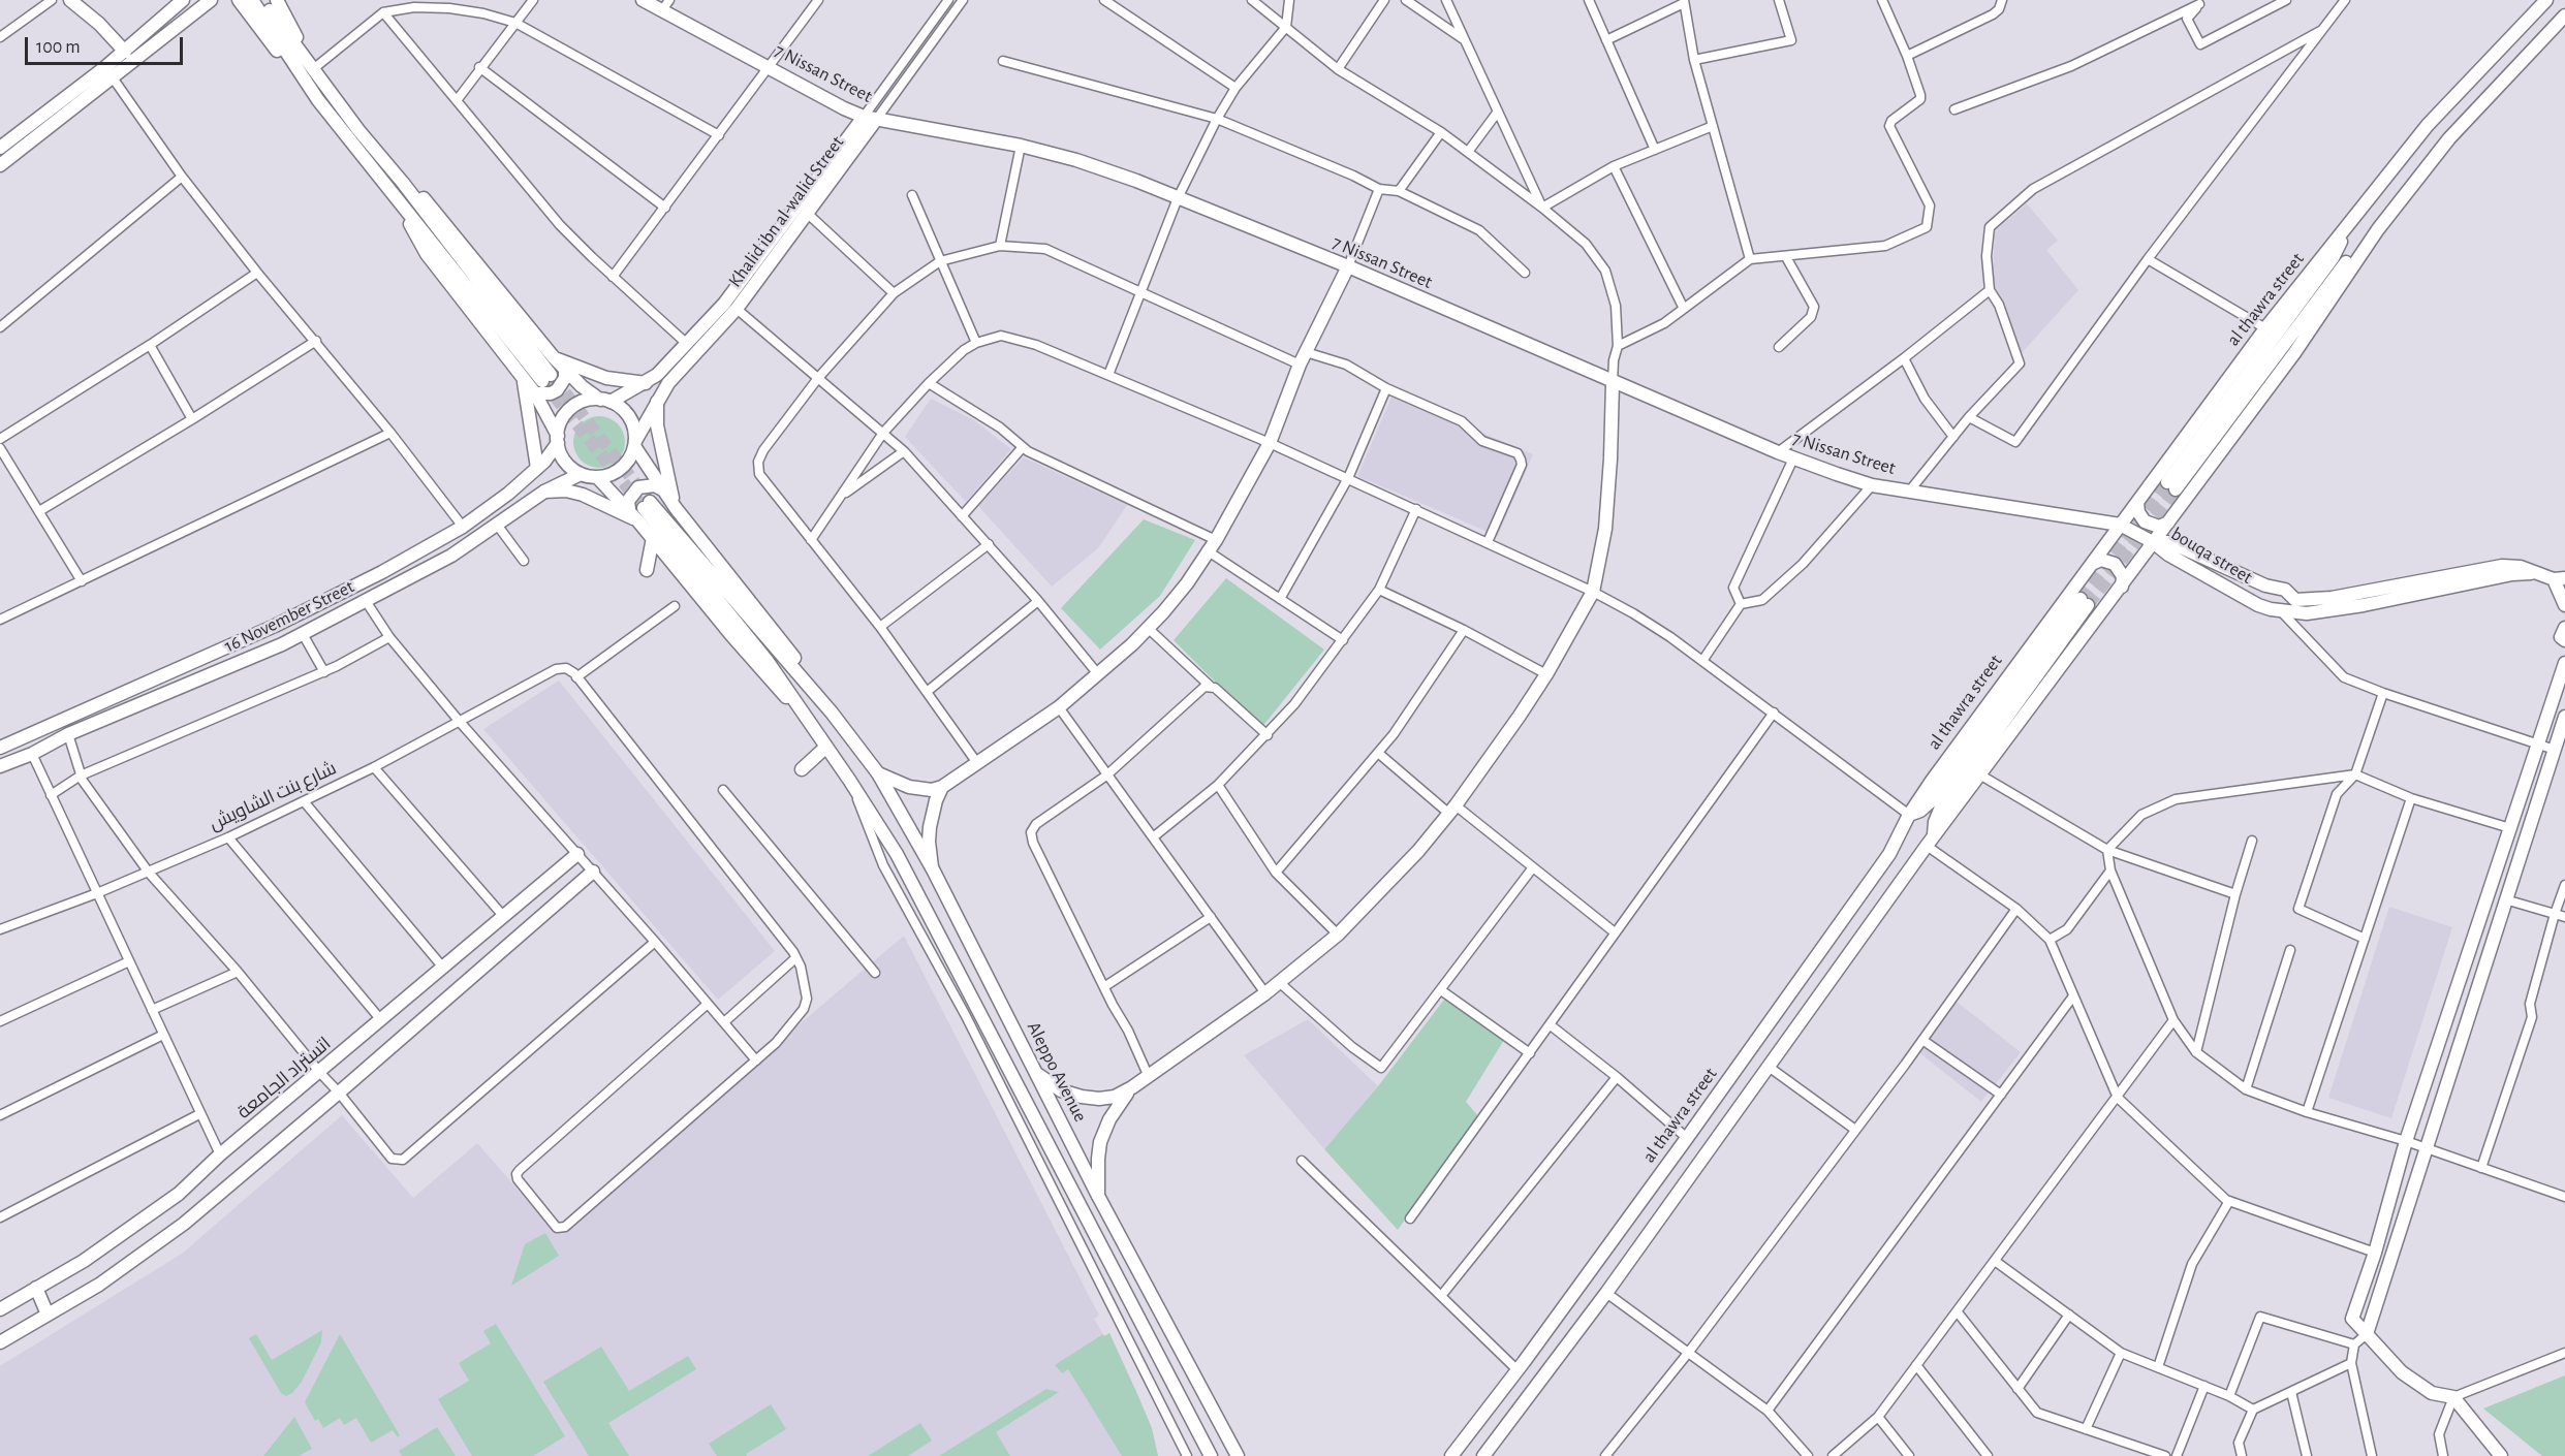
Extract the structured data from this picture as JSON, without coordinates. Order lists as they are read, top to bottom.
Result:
{
  "streets": {
    "main road": [
      "7 Nissan Street",
      "Khalid ibn al-walid Street",
      "al thawra street",
      "bouqa street",
      "16 November Street",
      "Aleppo Avenue",
      "اتستراد الجامعة"
    ],
    "street": ["شارع بنت الشاويش"]
  },
  "crossings": [
    ["7 Nissan Street", "Khalid ibn al-walid Street"],
    ["7 Nissan Street", "al thawra street"],
    ["7 Nissan Street", "bouqa street"],
    ["Khalid ibn al-walid Street", "16 November Street"]
  ],
  "scale_bar": "100 m"
}
